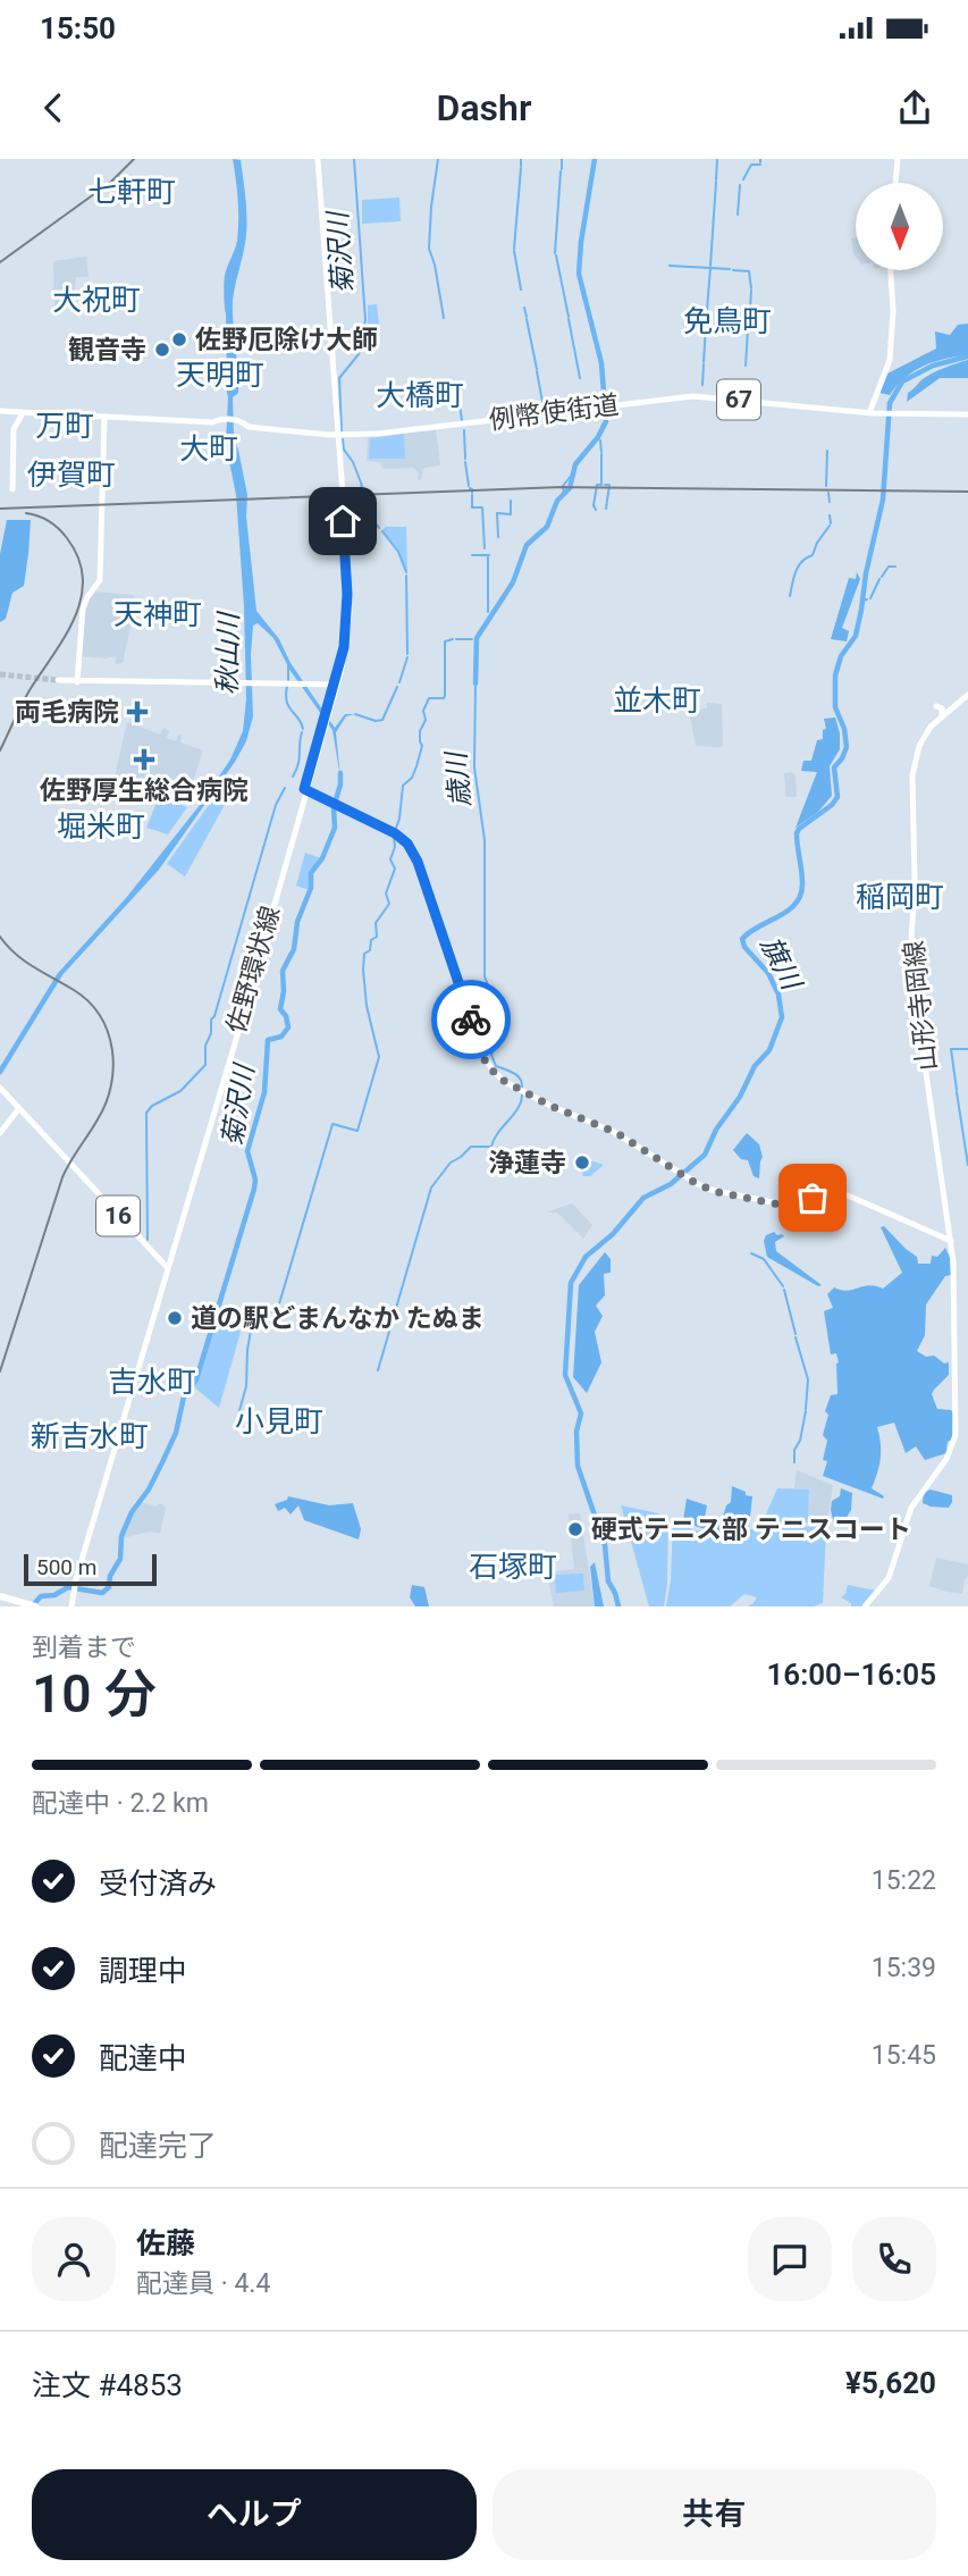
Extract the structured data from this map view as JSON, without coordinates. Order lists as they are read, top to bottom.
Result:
{
  "streets": {
    "main road": [
      "67",
      "例幣使街道",
      "佐野環状線",
      "山形寺岡線",
      "16"
    ]
  },
  "crossings": [
    ["佐野環状線", "16"]
  ],
  "districts": [
    "七軒町",
    "大祝町",
    "免鳥町",
    "天明町",
    "大橋町",
    "万町",
    "大町",
    "伊賀町",
    "天神町",
    "並木町",
    "堀米町",
    "稲岡町",
    "吉水町",
    "小見町",
    "新吉水町",
    "石塚町"
  ],
  "water": [
    "菊沢川",
    "秋山川",
    "歳川",
    "旗川"
  ],
  "places": {
    "other": [
      "佐野厄除け大師",
      "観音寺",
      "浄蓮寺",
      "道の駅どまんなか たぬま",
      "硬式テニス部 テニスコート"
    ],
    "health": ["両毛病院", "佐野厚生総合病院"]
  },
  "scale_bar": "500 m",
  "north": "bottom",
  "page": {
    "status": "15:50",
    "header": "Dashr",
    "scale": "500 m",
    "heading": ["10 分", "到着まで", "16:00–16:05"],
    "panel": [
      "佐藤",
      "配達員 · 4.4",
      "注文 #4853",
      "¥5,620"
    ],
    "bar": "配達中 · 2.2 km",
    "list": [
      ["受付済み", "15:22"],
      ["調理中", "15:39"],
      ["配達中", "15:45"],
      "配達完了"
    ],
    "buttons": ["ヘルプ", "共有"]
  }
}
